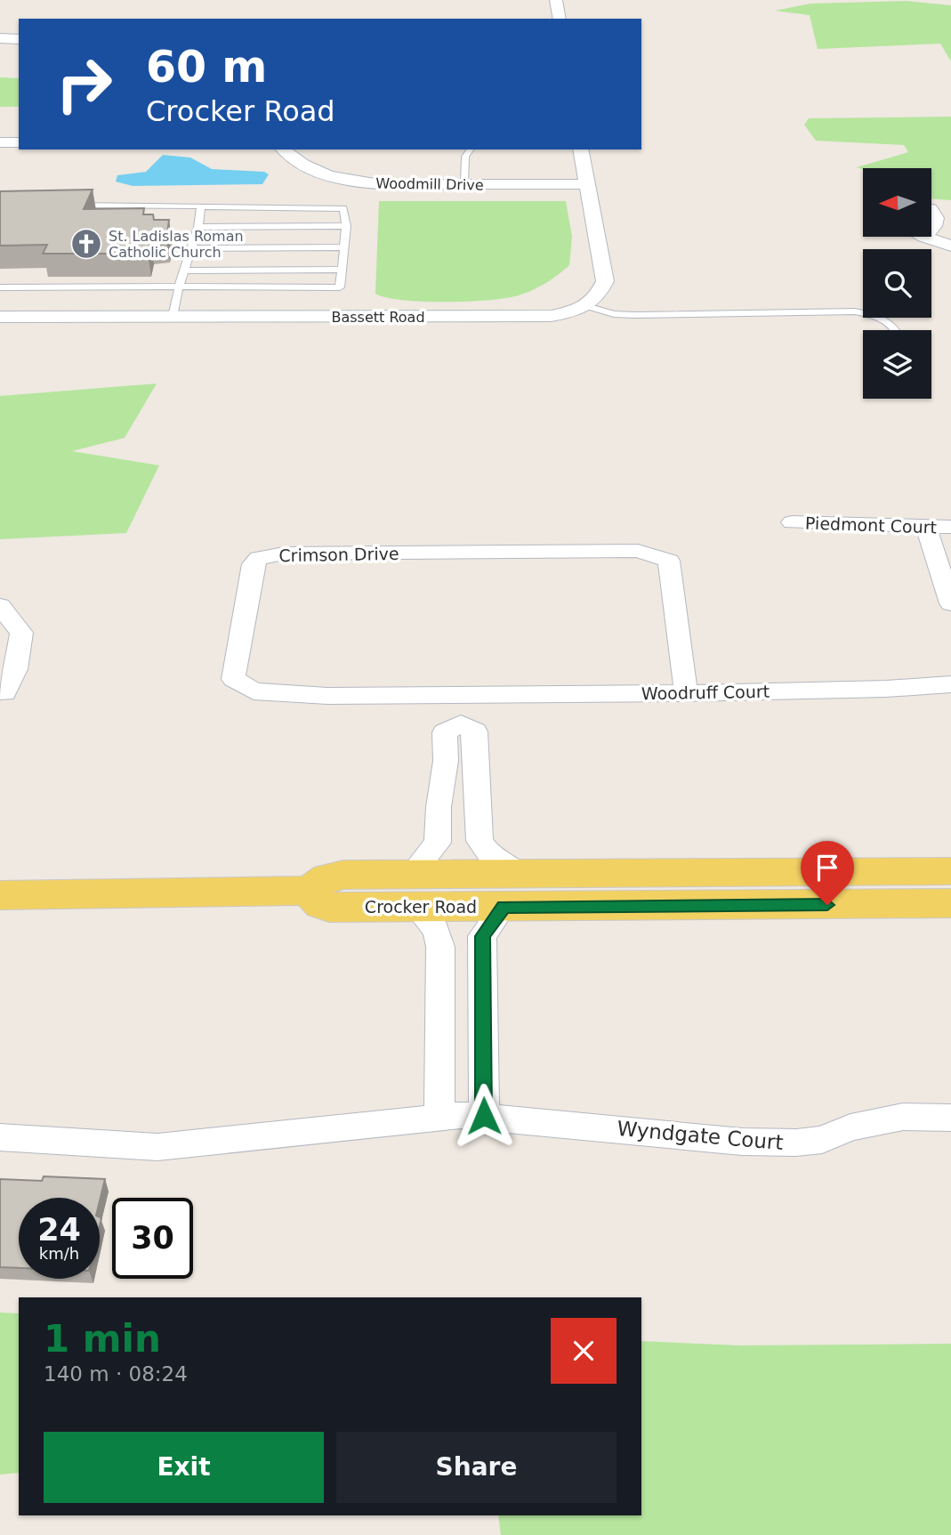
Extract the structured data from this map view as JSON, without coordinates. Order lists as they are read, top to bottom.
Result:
{
  "streets": {
    "main road": ["Crocker Road"],
    "street": [
      "Woodmill Drive",
      "Bassett Road",
      "Piedmont Court",
      "Crimson Drive",
      "Woodruff Court",
      "Wyndgate Court"
    ]
  },
  "crossings": [
    ["Crimson Drive", "Woodruff Court"]
  ],
  "places": {
    "church": ["St. Ladislas Roman Catholic Church"]
  },
  "north": "left",
  "page": {
    "turn": ["60 m", "Crocker Road"],
    "speed": "24 km/h",
    "limit": "30",
    "heading": ["1 min", "140 m · 08:24"],
    "buttons": ["Exit", "Share"]
  }
}
